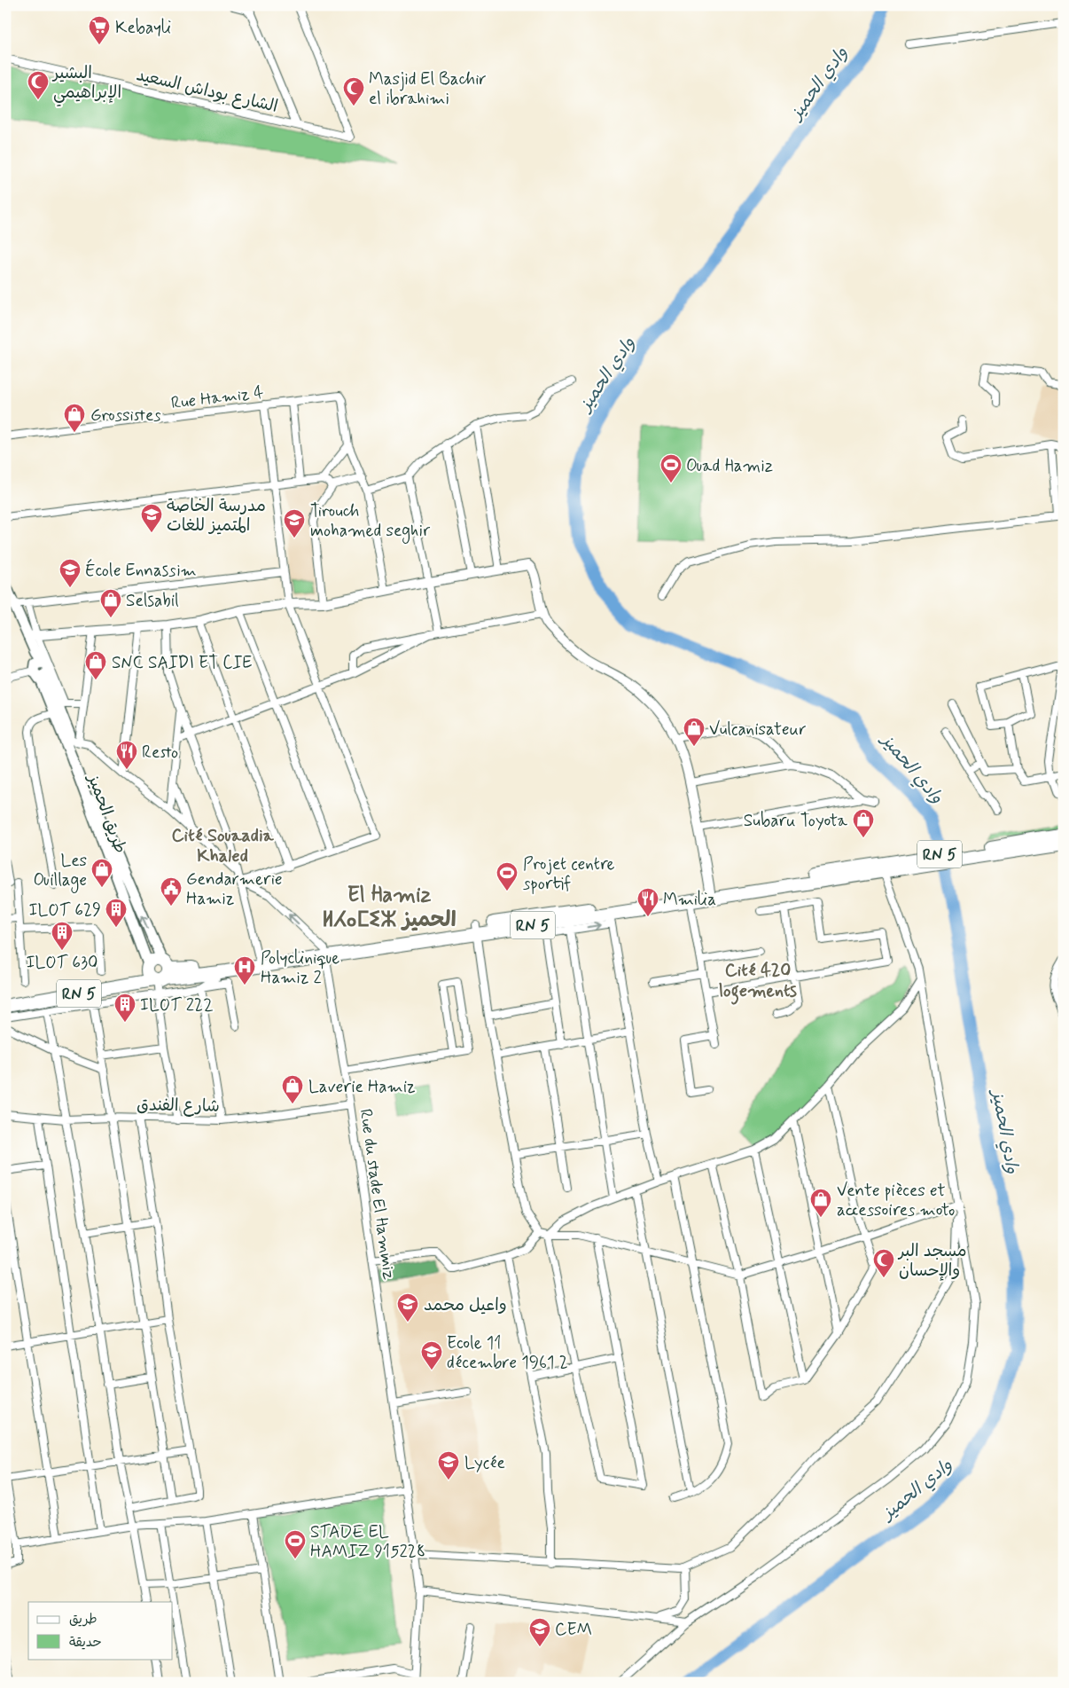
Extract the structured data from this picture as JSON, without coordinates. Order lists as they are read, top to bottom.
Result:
{
  "streets": {
    "highway": ["RN 5"],
    "main road": ["طريق الحميز"],
    "street": [
      "الشارع بوداش السعيد",
      "Rue Hamiz 4",
      "شارع الفندق",
      "Rue du stade El Hammiz"
    ]
  },
  "crossings": [
    ["طريق الحميز", "RN 5"],
    ["RN 5", "Rue du stade El Hammiz"],
    ["شارع الفندق", "Rue du stade El Hammiz"]
  ],
  "districts": ["Cité Souaadia Khaled", "El Hamiz ⵍⵃⴰⵎⵉⵣ الحميز", "Cité 420 logements"],
  "water": ["وادي الحميز"],
  "places": {
    "supermarket": ["Kebayli"],
    "mosque": ["البشير الإبراهيمي", "Masjid El Bachir el ibrahimi", "مسجد البر والإحسان"],
    "shop": [
      "Grossistes",
      "Selsabil",
      "SNC SAIDI ET CIE",
      "Vulcanisateur",
      "Subaru Toyota",
      "Les Ouillage",
      "Laverie Hamiz",
      "Vente pièces et accessoires moto"
    ],
    "sports": ["Ouad Hamiz", "Projet centre sportif", "STADE EL HAMIZ 915228"],
    "school or university": [
      "مدرسة الخاصة المتميز للغات",
      "Tirouch mohamed seghir",
      "École Ennassim",
      "واعيل محمد",
      "Ecole 11 décembre 1961 2",
      "Lycée",
      "CEM"
    ],
    "restaurant": ["Resto", "Mmilia"],
    "public building": ["Gendarmerie Hamiz"],
    "building": ["ILOT 629", "ILOT 630", "ILOT 222"],
    "hospital": ["Polyclinique Hamiz 2"]
  },
  "legend": ["طريق", "حديقة"]
}
